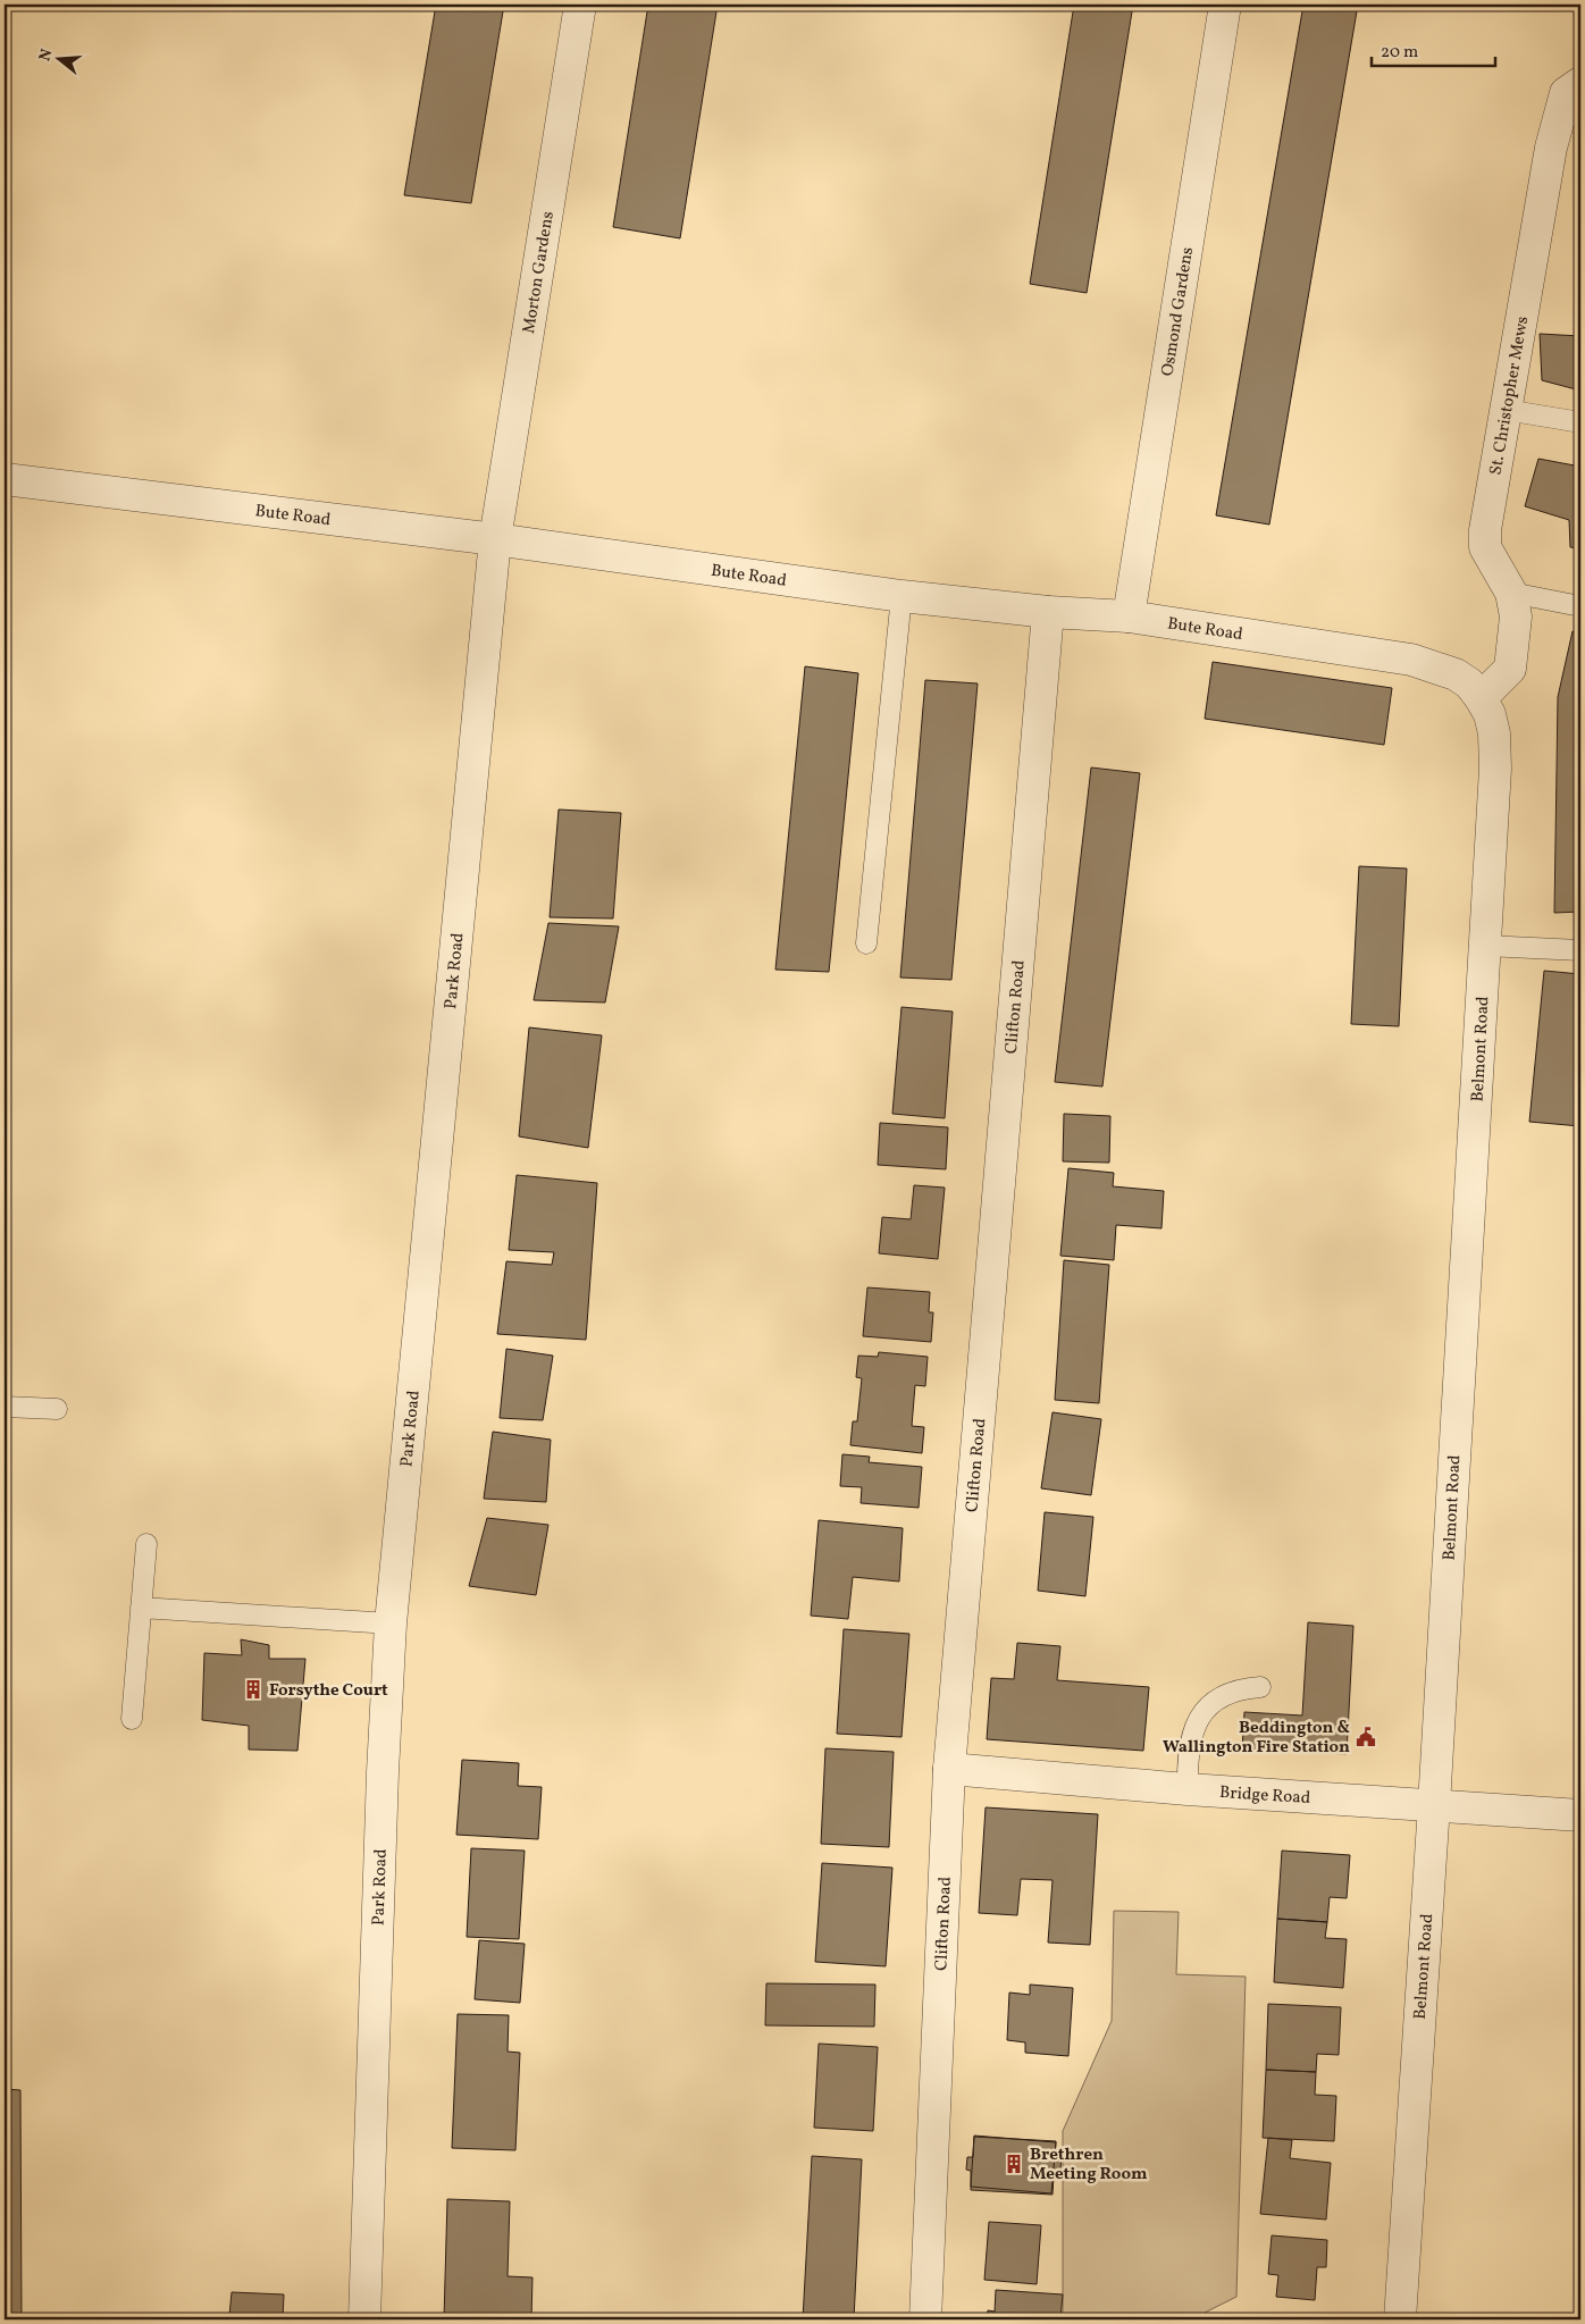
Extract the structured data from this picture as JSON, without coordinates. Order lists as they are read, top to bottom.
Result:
{
  "streets": {
    "street": [
      "Morton Gardens",
      "Osmond Gardens",
      "St. Christopher Mews",
      "Bute Road",
      "Park Road",
      "Clifton Road",
      "Belmont Road",
      "Bridge Road"
    ]
  },
  "crossings": [
    ["Morton Gardens", "Bute Road"],
    ["Morton Gardens", "Park Road"],
    ["Osmond Gardens", "Bute Road"],
    ["St. Christopher Mews", "Bute Road"],
    ["St. Christopher Mews", "Belmont Road"],
    ["Bute Road", "Park Road"],
    ["Bute Road", "Clifton Road"],
    ["Bute Road", "Belmont Road"],
    ["Clifton Road", "Bridge Road"],
    ["Belmont Road", "Bridge Road"]
  ],
  "places": {
    "building": ["Forsythe Court", "Brethren Meeting Room"],
    "public building": ["Beddington & Wallington Fire Station"]
  },
  "scale_bar": "20 m",
  "north": "left"
}
